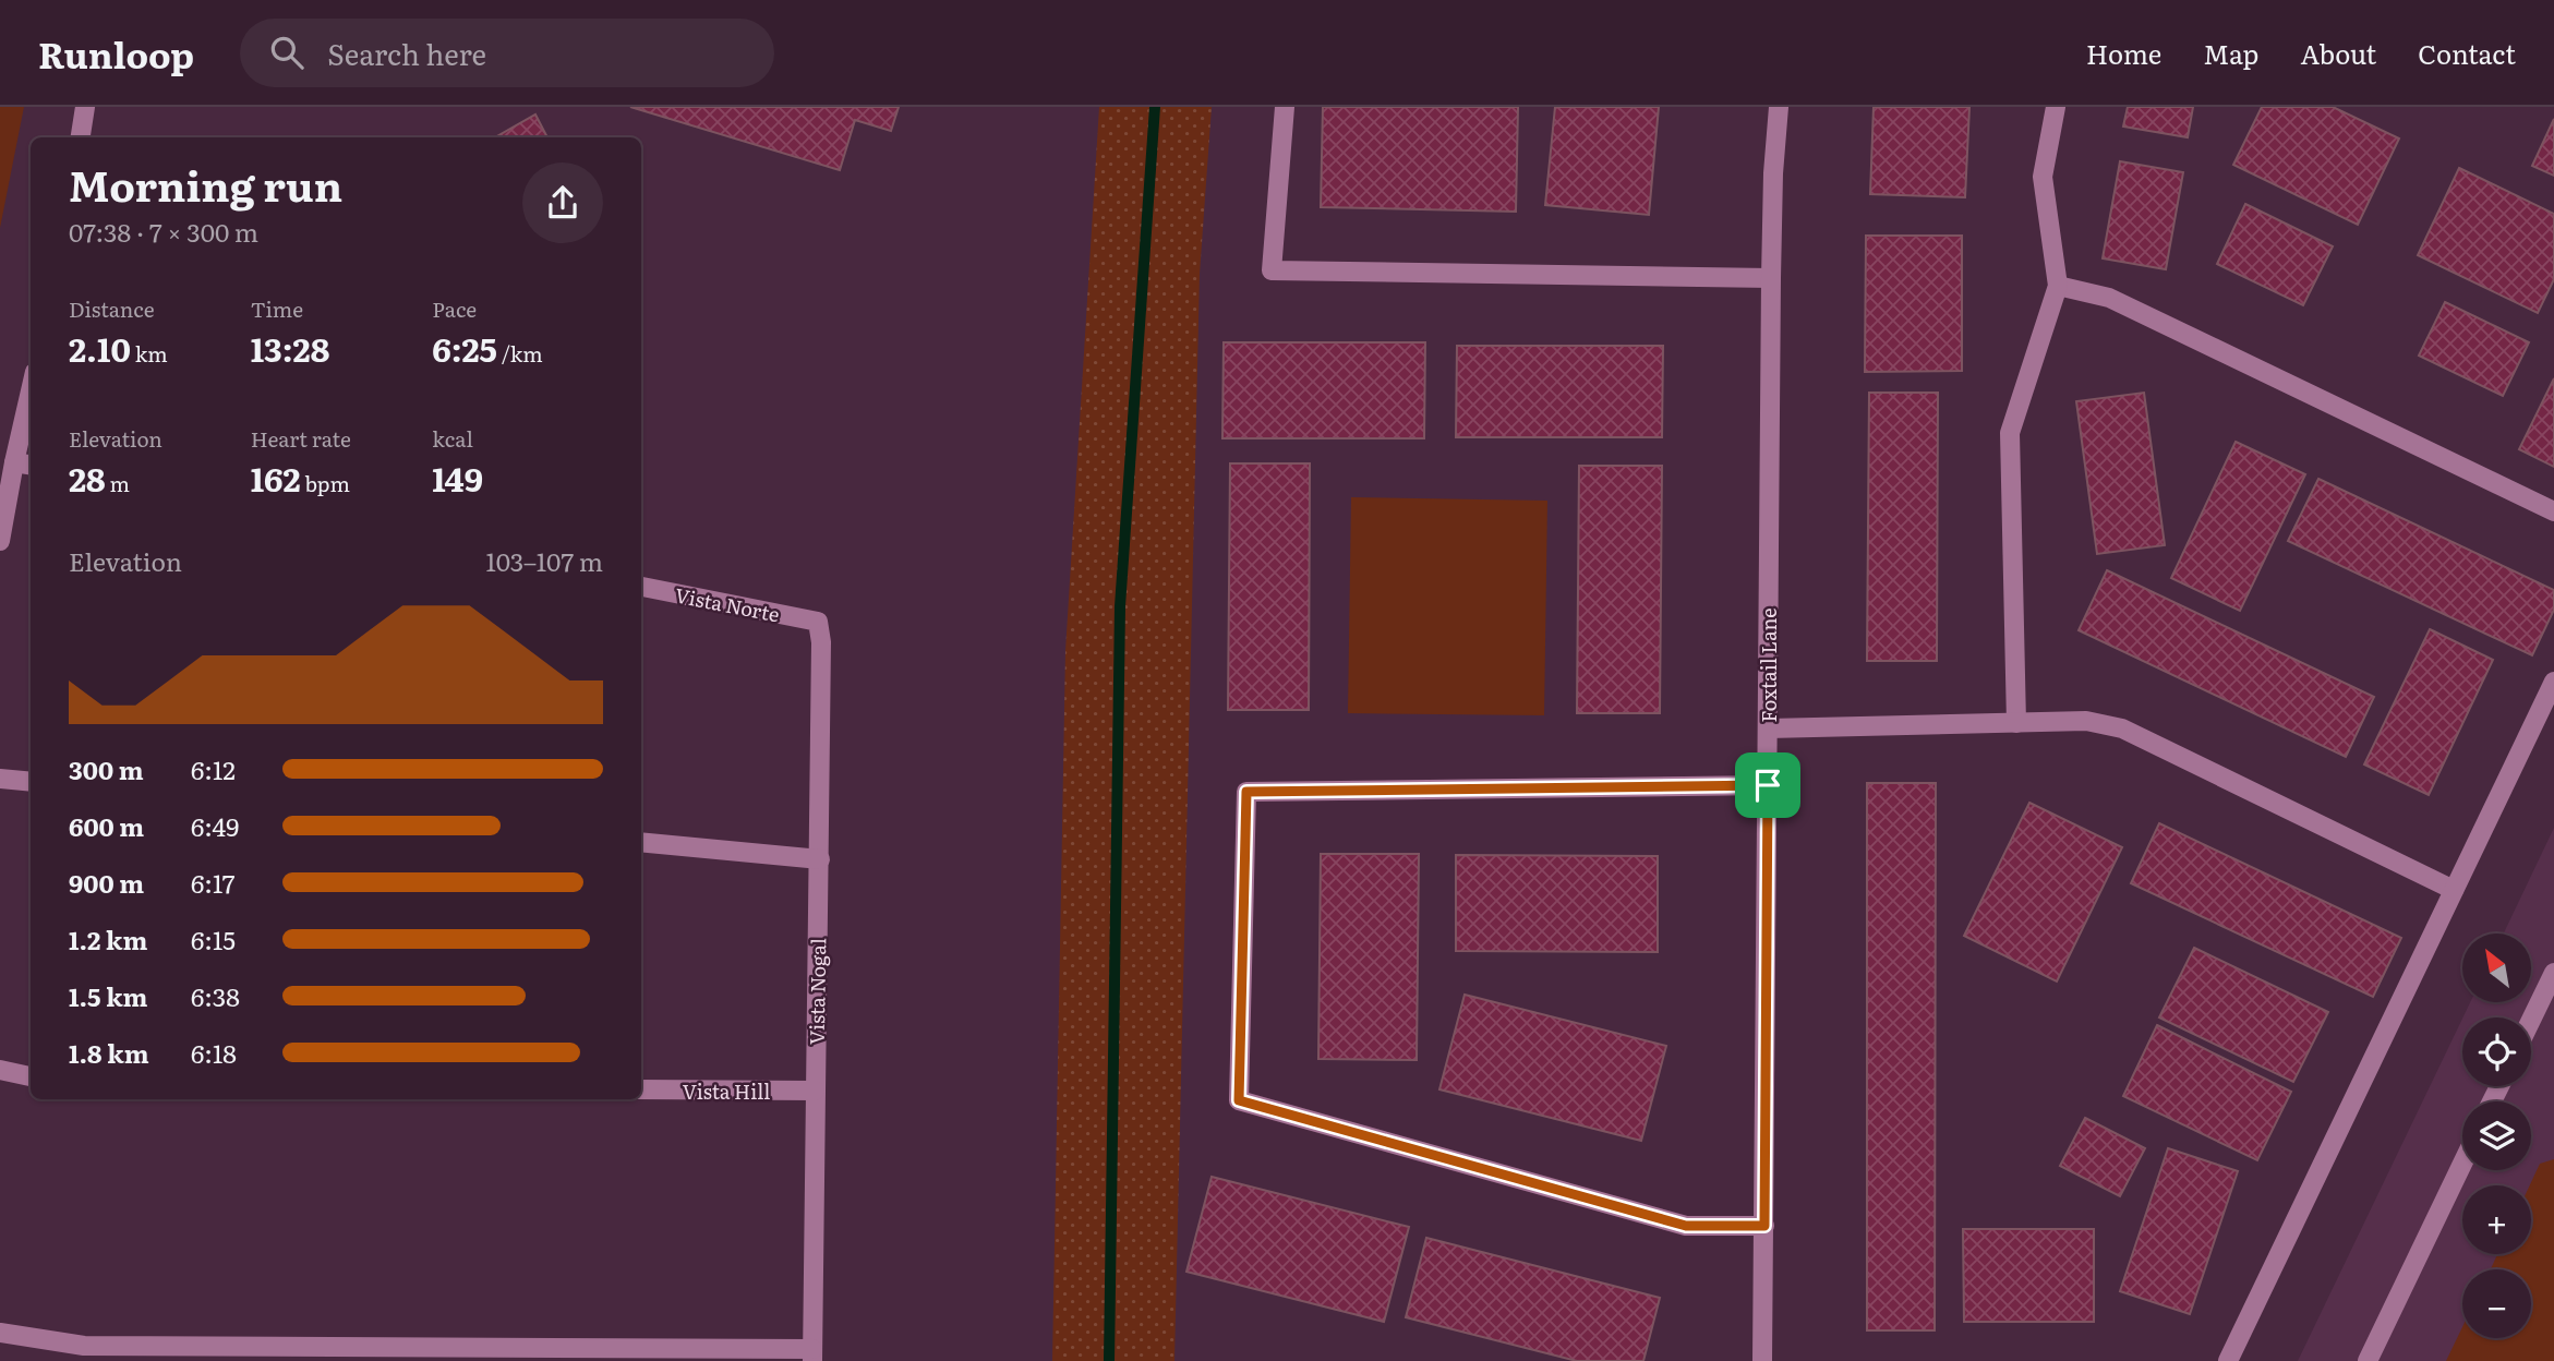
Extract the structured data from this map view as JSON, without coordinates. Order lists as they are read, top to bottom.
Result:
{
  "streets": {
    "street": [
      "Vista Norte",
      "Foxtail Lane",
      "Vista Nogal",
      "Vista Hill"
    ]
  },
  "crossings": [
    ["Vista Norte", "Vista Nogal"],
    ["Vista Nogal", "Vista Hill"]
  ],
  "north": "top left",
  "page": {
    "header": "Runloop",
    "search": "Search here",
    "nav": [
      "Home",
      "Map",
      "About",
      "Contact"
    ],
    "heading": ["Morning run", "07:38 · 7 × 300 m"],
    "stats": [
      ["Distance", "2.10 km"],
      ["Time", "13:28"],
      ["Pace", "6:25 /km"],
      ["Elevation", "28 m"],
      ["Heart rate", "162 bpm"],
      ["kcal", "149"]
    ],
    "chart": ["Elevation", "103–107 m"],
    "list": [
      {
        "name": "300 m",
        "note": "6:12"
      },
      {
        "name": "600 m",
        "note": "6:49"
      },
      {
        "name": "900 m",
        "note": "6:17"
      },
      {
        "name": "1.2 km",
        "note": "6:15"
      },
      {
        "name": "1.5 km",
        "note": "6:38"
      },
      {
        "name": "1.8 km",
        "note": "6:18"
      }
    ],
    "map_buttons": ["+", "−"]
  }
}
